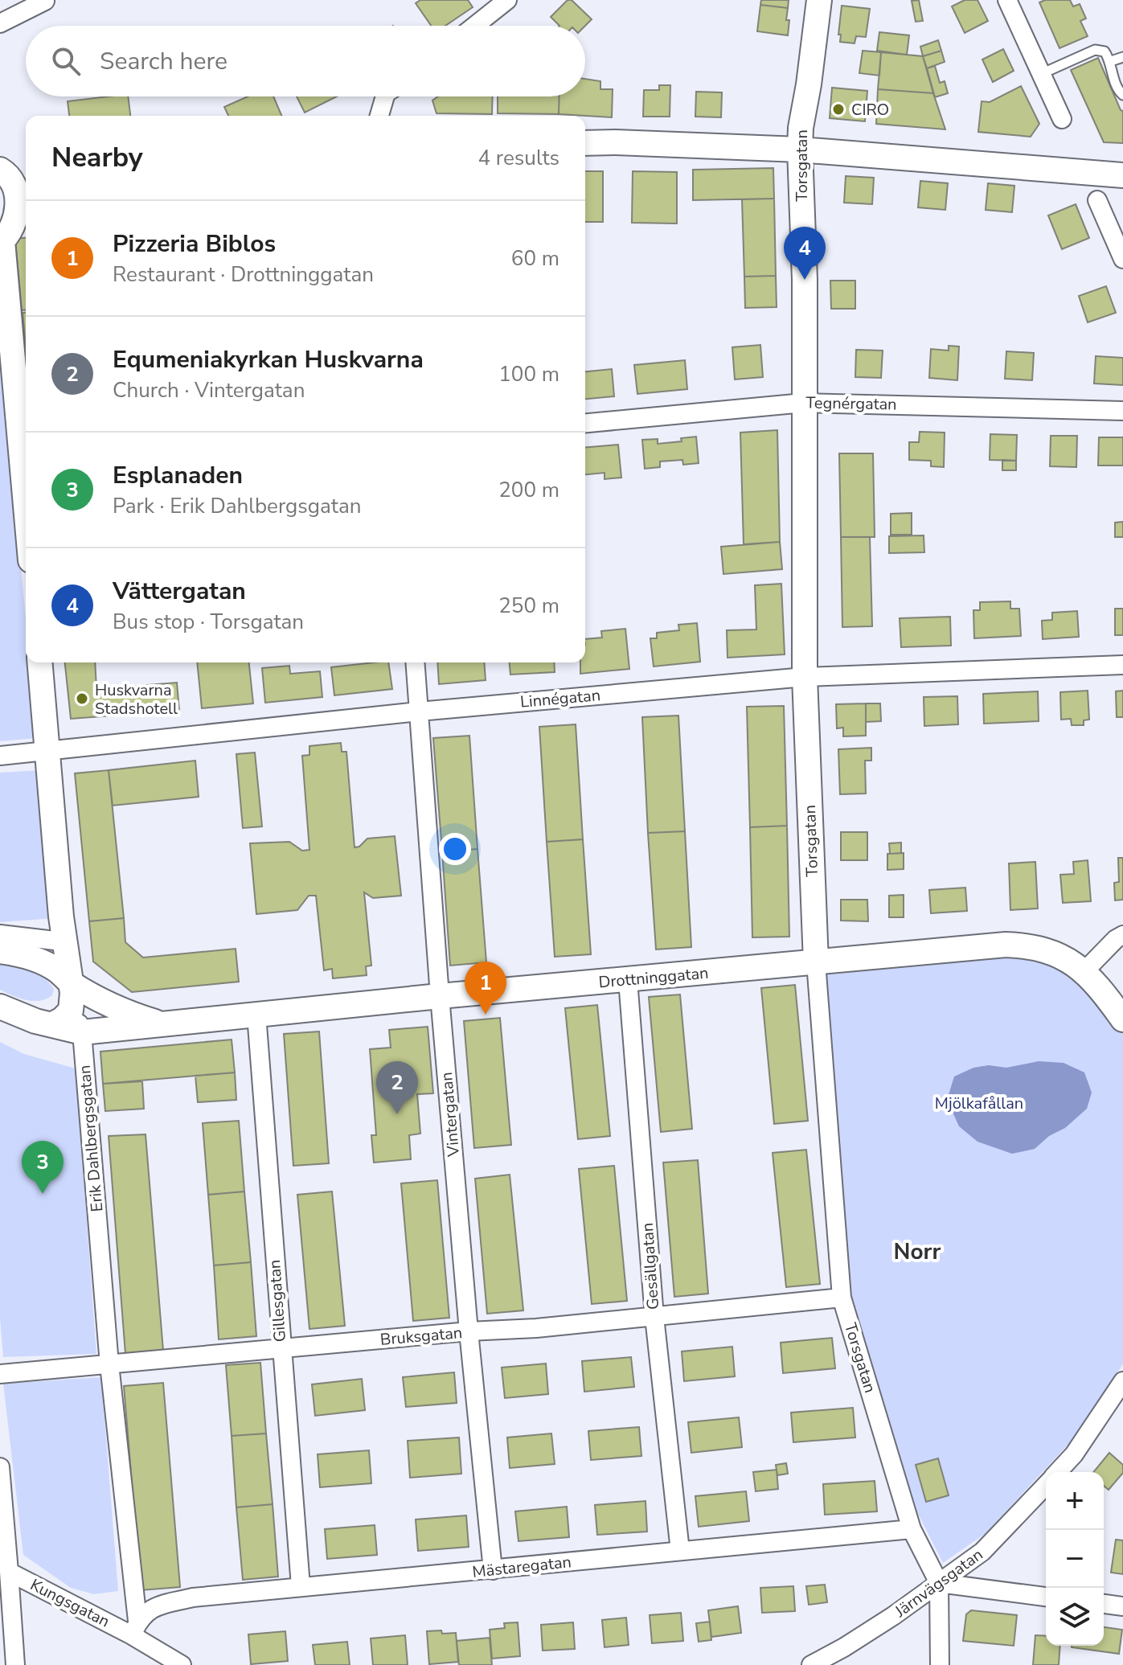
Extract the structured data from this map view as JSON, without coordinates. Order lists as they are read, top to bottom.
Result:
{
  "streets": {
    "street": [
      "Torsgatan",
      "Tegnérgatan",
      "Linnégatan",
      "Drottninggatan",
      "Vintergatan",
      "Erik Dahlbergsgatan",
      "Gesällgatan",
      "Gillesgatan",
      "Bruksgatan",
      "Mästaregatan",
      "Järnvägsgatan",
      "Kungsgatan"
    ]
  },
  "crossings": [
    ["Torsgatan", "Tegnérgatan"],
    ["Torsgatan", "Linnégatan"],
    ["Torsgatan", "Drottninggatan"],
    ["Torsgatan", "Bruksgatan"],
    ["Torsgatan", "Mästaregatan"],
    ["Torsgatan", "Järnvägsgatan"],
    ["Linnégatan", "Vintergatan"],
    ["Linnégatan", "Erik Dahlbergsgatan"],
    ["Drottninggatan", "Vintergatan"],
    ["Drottninggatan", "Erik Dahlbergsgatan"],
    ["Drottninggatan", "Gesällgatan"],
    ["Drottninggatan", "Gillesgatan"],
    ["Vintergatan", "Bruksgatan"],
    ["Vintergatan", "Mästaregatan"],
    ["Erik Dahlbergsgatan", "Bruksgatan"],
    ["Erik Dahlbergsgatan", "Mästaregatan"],
    ["Erik Dahlbergsgatan", "Kungsgatan"],
    ["Gesällgatan", "Bruksgatan"],
    ["Gesällgatan", "Mästaregatan"],
    ["Gillesgatan", "Bruksgatan"],
    ["Gillesgatan", "Mästaregatan"],
    ["Mästaregatan", "Kungsgatan"]
  ],
  "districts": ["Norr"],
  "parks": ["Mjölkafållan"],
  "places": ["CIRO", "Huskvarna Stadshotell"],
  "page": {
    "search": "Search here",
    "heading": ["Nearby", "4 results"],
    "list": [
      {
        "mark": "1",
        "name": "Pizzeria Biblos",
        "note": "Restaurant · Drottninggatan",
        "value": "60 m"
      },
      {
        "mark": "2",
        "name": "Equmeniakyrkan Huskvarna",
        "note": "Church · Vintergatan",
        "value": "100 m"
      },
      {
        "mark": "3",
        "name": "Esplanaden",
        "note": "Park · Erik Dahlbergsgatan",
        "value": "200 m"
      },
      {
        "mark": "4",
        "name": "Vättergatan",
        "note": "Bus stop · Torsgatan",
        "value": "250 m"
      }
    ],
    "pins": [
      "4",
      "1",
      "2",
      "3"
    ],
    "map_buttons": ["+", "−"]
  }
}
